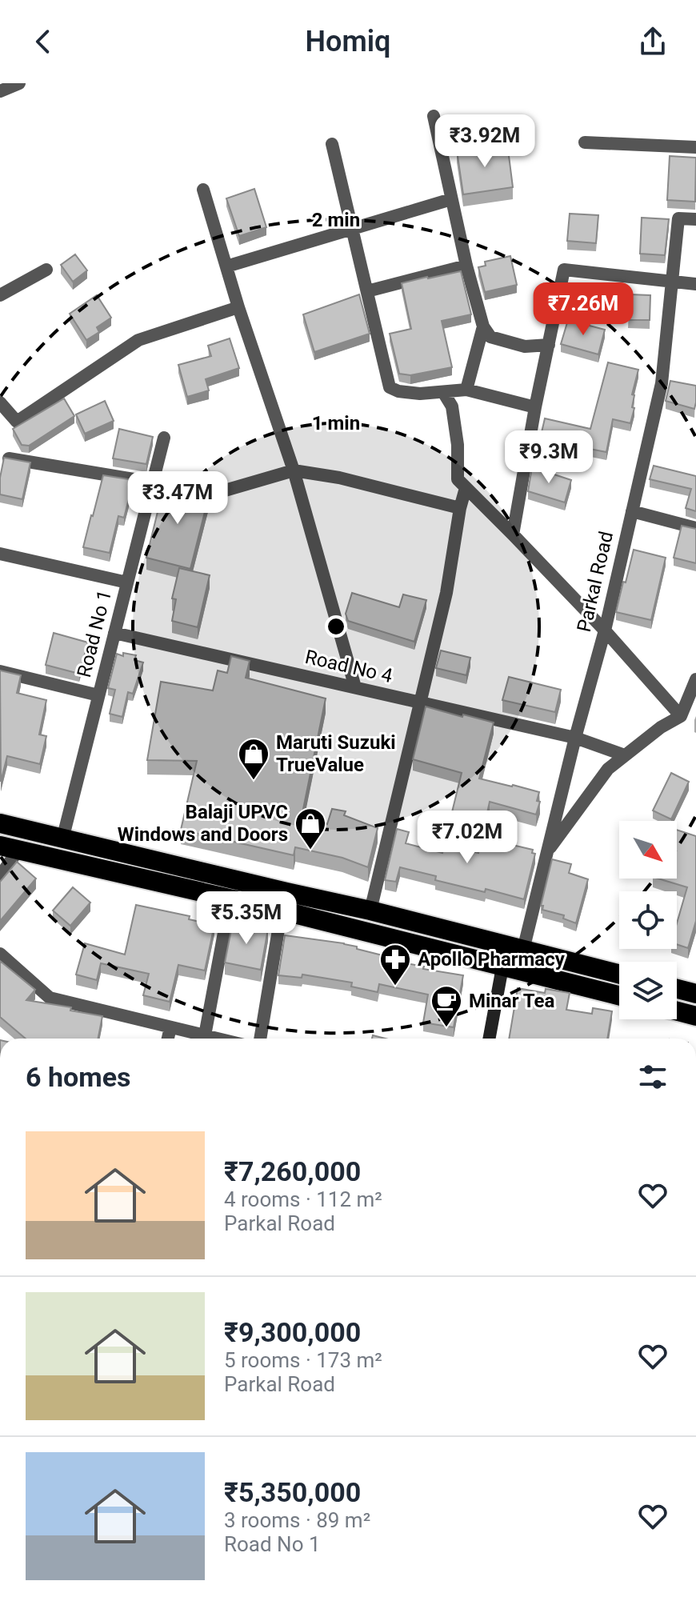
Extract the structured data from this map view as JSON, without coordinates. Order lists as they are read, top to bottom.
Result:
{
  "streets": {
    "street": ["Parkal Road", "Road No 1", "Road No 4"]
  },
  "crossings": [
    ["Parkal Road", "Road No 4"],
    ["Road No 1", "Road No 4"]
  ],
  "places": {
    "shop": ["Maruti Suzuki TrueValue", "Balaji UPVC Windows and Doors"],
    "pharmacy": ["Apollo Pharmacy"],
    "cafe": ["Minar Tea"]
  },
  "north": "bottom right",
  "page": {
    "header": "Homiq",
    "price": [
      "₹3.92M",
      "₹7.26M",
      "₹9.3M",
      "₹3.47M",
      "₹7.02M",
      "₹5.35M"
    ],
    "heading": "6 homes",
    "list": [
      {
        "name": "₹7,260,000",
        "note": "4 rooms · 112 m² · Parkal Road"
      },
      {
        "name": "₹9,300,000",
        "note": "5 rooms · 173 m² · Parkal Road"
      },
      {
        "name": "₹5,350,000",
        "note": "3 rooms · 89 m² · Road No 1"
      }
    ]
  },
  "rings": ["2 min", "1 min"]
}
